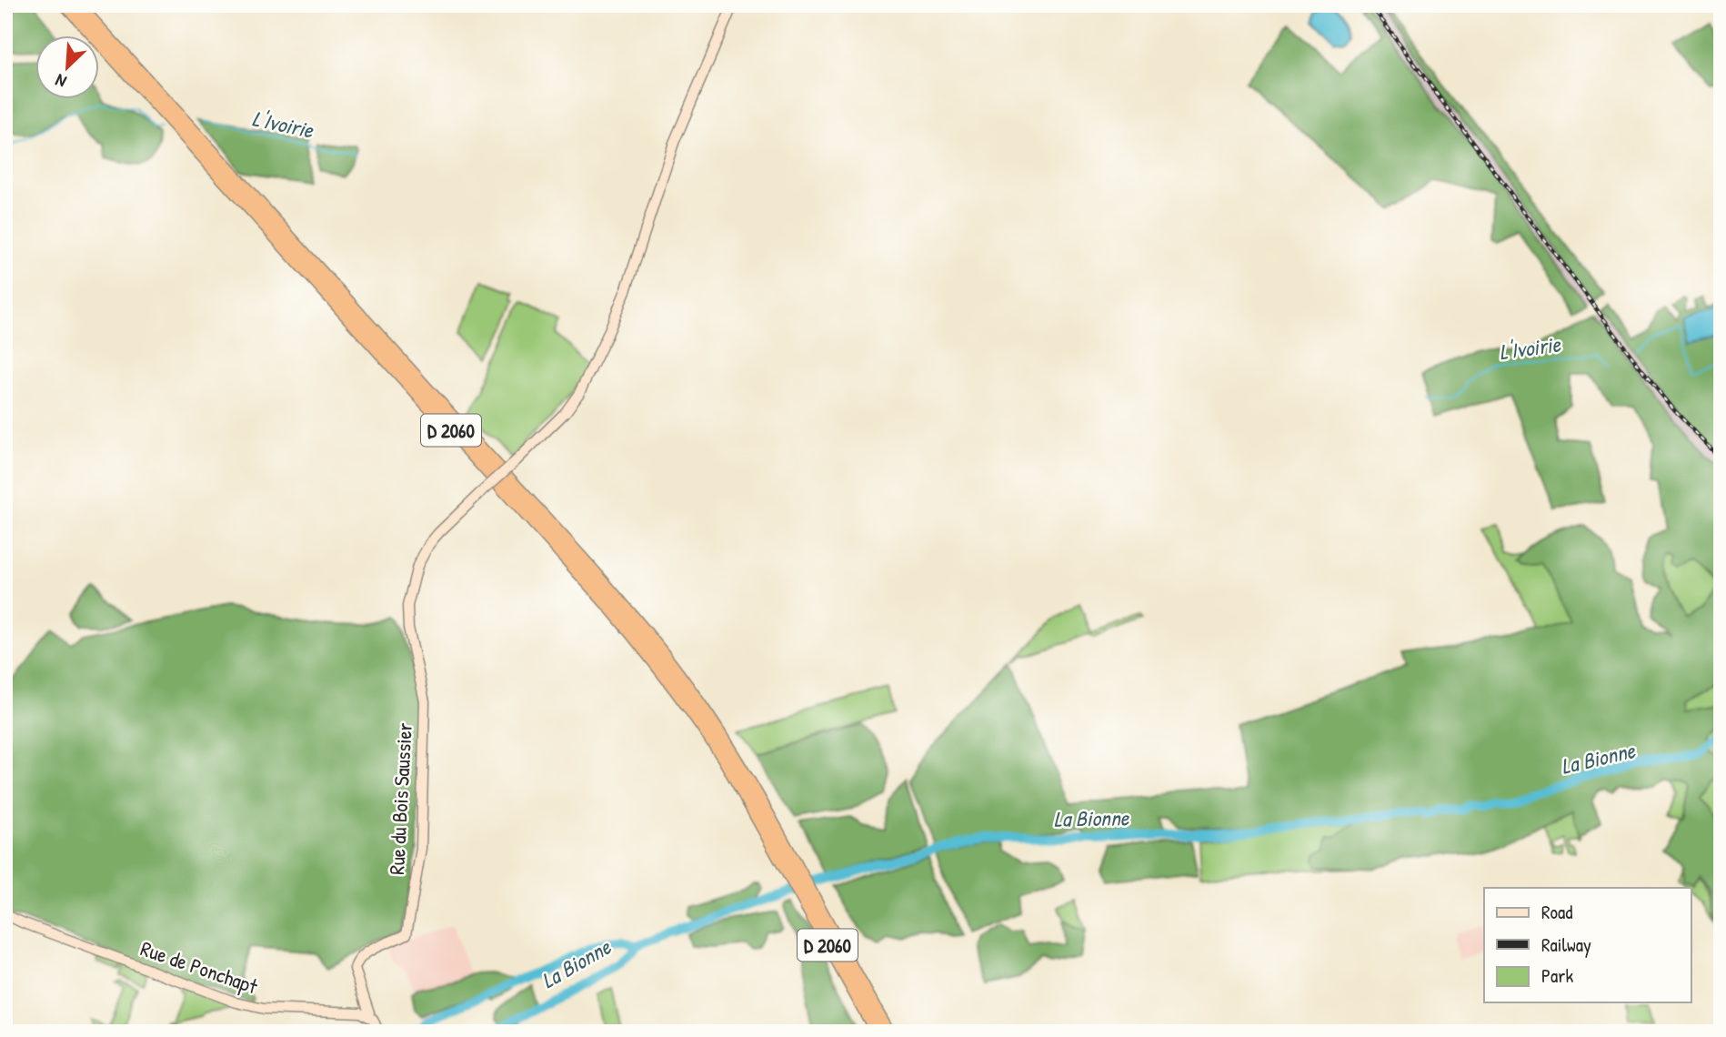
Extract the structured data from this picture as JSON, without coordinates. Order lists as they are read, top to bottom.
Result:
{
  "streets": {
    "highway": ["D 2060"],
    "street": ["Rue du Bois Saussier", "Rue de Ponchapt"]
  },
  "crossings": [
    ["Rue du Bois Saussier", "Rue de Ponchapt"]
  ],
  "water": ["L'Ivoirie", "La Bionne"],
  "legend": ["Road", "Railway", "Park"],
  "north": "bottom left"
}
